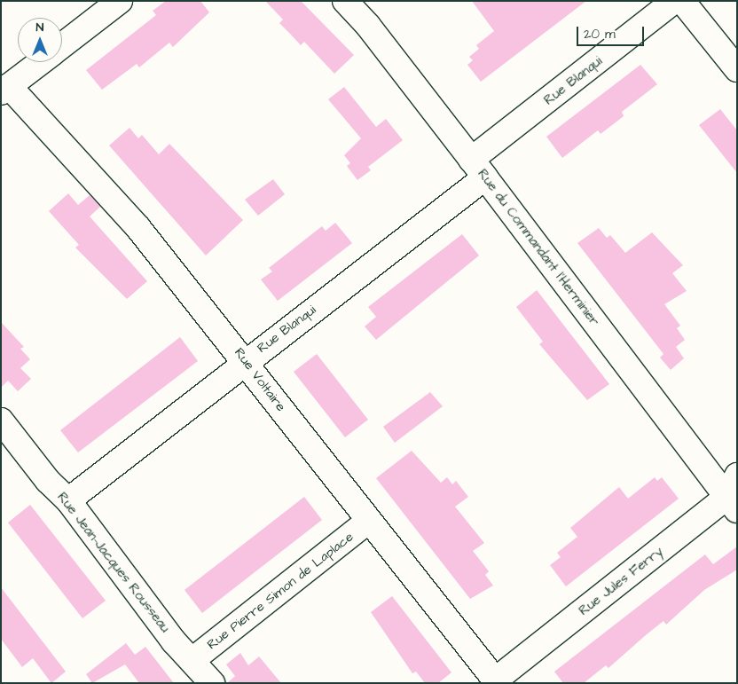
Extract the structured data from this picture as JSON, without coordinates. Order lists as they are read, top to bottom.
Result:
{
  "streets": {
    "street": [
      "Rue Blanqui",
      "Rue du Commandant l'Herminier",
      "Rue Voltaire",
      "Rue Jean-Jacques Rousseau",
      "Rue Jules Ferry",
      "Rue Pierre Simon de Laplace"
    ]
  },
  "crossings": [
    ["Rue Blanqui", "Rue du Commandant l'Herminier"],
    ["Rue Blanqui", "Rue Voltaire"],
    ["Rue Blanqui", "Rue Jean-Jacques Rousseau"],
    ["Rue du Commandant l'Herminier", "Rue Jules Ferry"],
    ["Rue Voltaire", "Rue Jules Ferry"],
    ["Rue Voltaire", "Rue Pierre Simon de Laplace"],
    ["Rue Jean-Jacques Rousseau", "Rue Pierre Simon de Laplace"]
  ],
  "scale_bar": "20 m",
  "north": "top"
}
